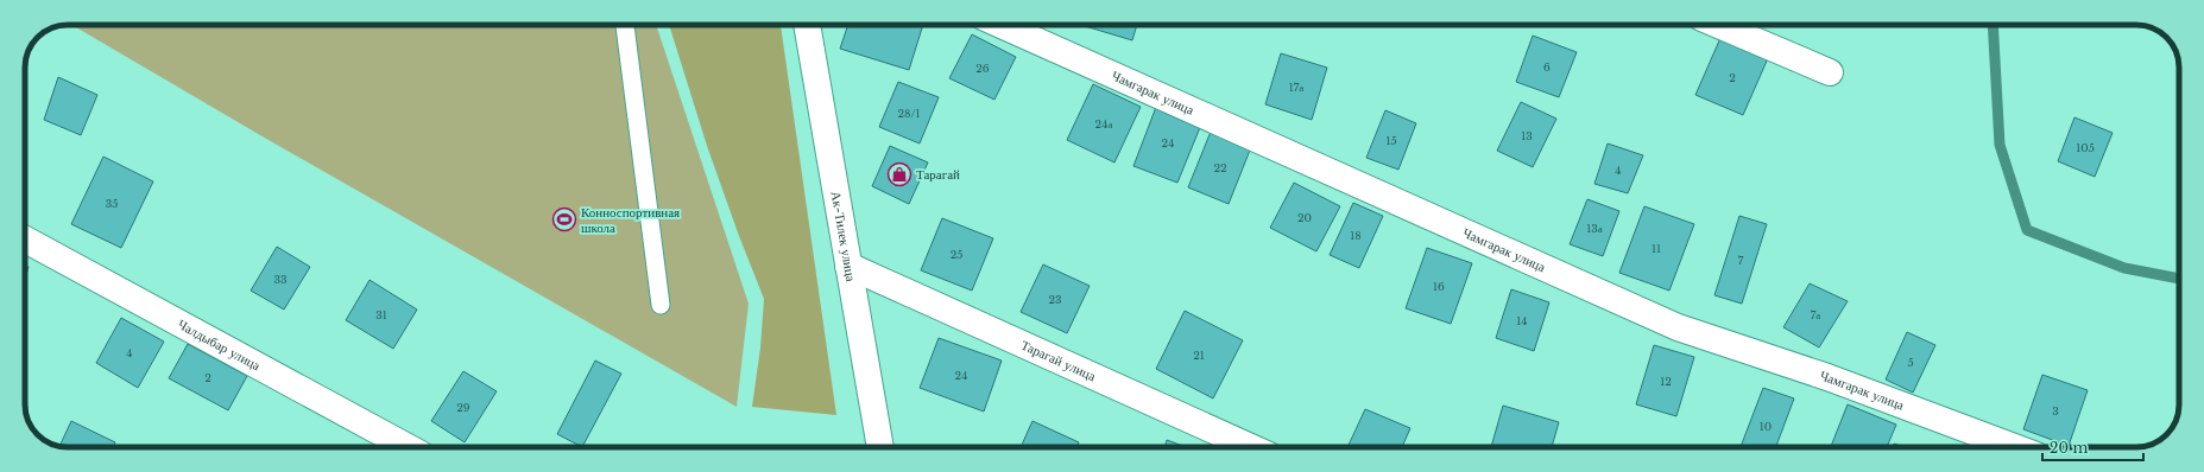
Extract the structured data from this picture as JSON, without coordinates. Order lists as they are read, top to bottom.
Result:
{
  "streets": {
    "street": [
      "Чамгарак улица",
      "Ак-Тилек улица",
      "Чалдыбар улица",
      "Тарагай улица"
    ]
  },
  "crossings": [
    ["Ак-Тилек улица", "Тарагай улица"]
  ],
  "places": {
    "shop": ["Тарагай"],
    "sports": ["Конноспортивная школа"]
  },
  "house_numbers": [
    "6",
    "26",
    "2",
    "17а",
    "28/1",
    "24а",
    "13",
    "15",
    "24",
    "105",
    "22",
    "4",
    "35",
    "20",
    "13а",
    "18",
    "11",
    "25",
    "7",
    "33",
    "16",
    "23",
    "31",
    "7а",
    "14",
    "4",
    "21",
    "5",
    "24",
    "2",
    "12",
    "29",
    "3",
    "10"
  ],
  "scale_bar": "20 m"
}
